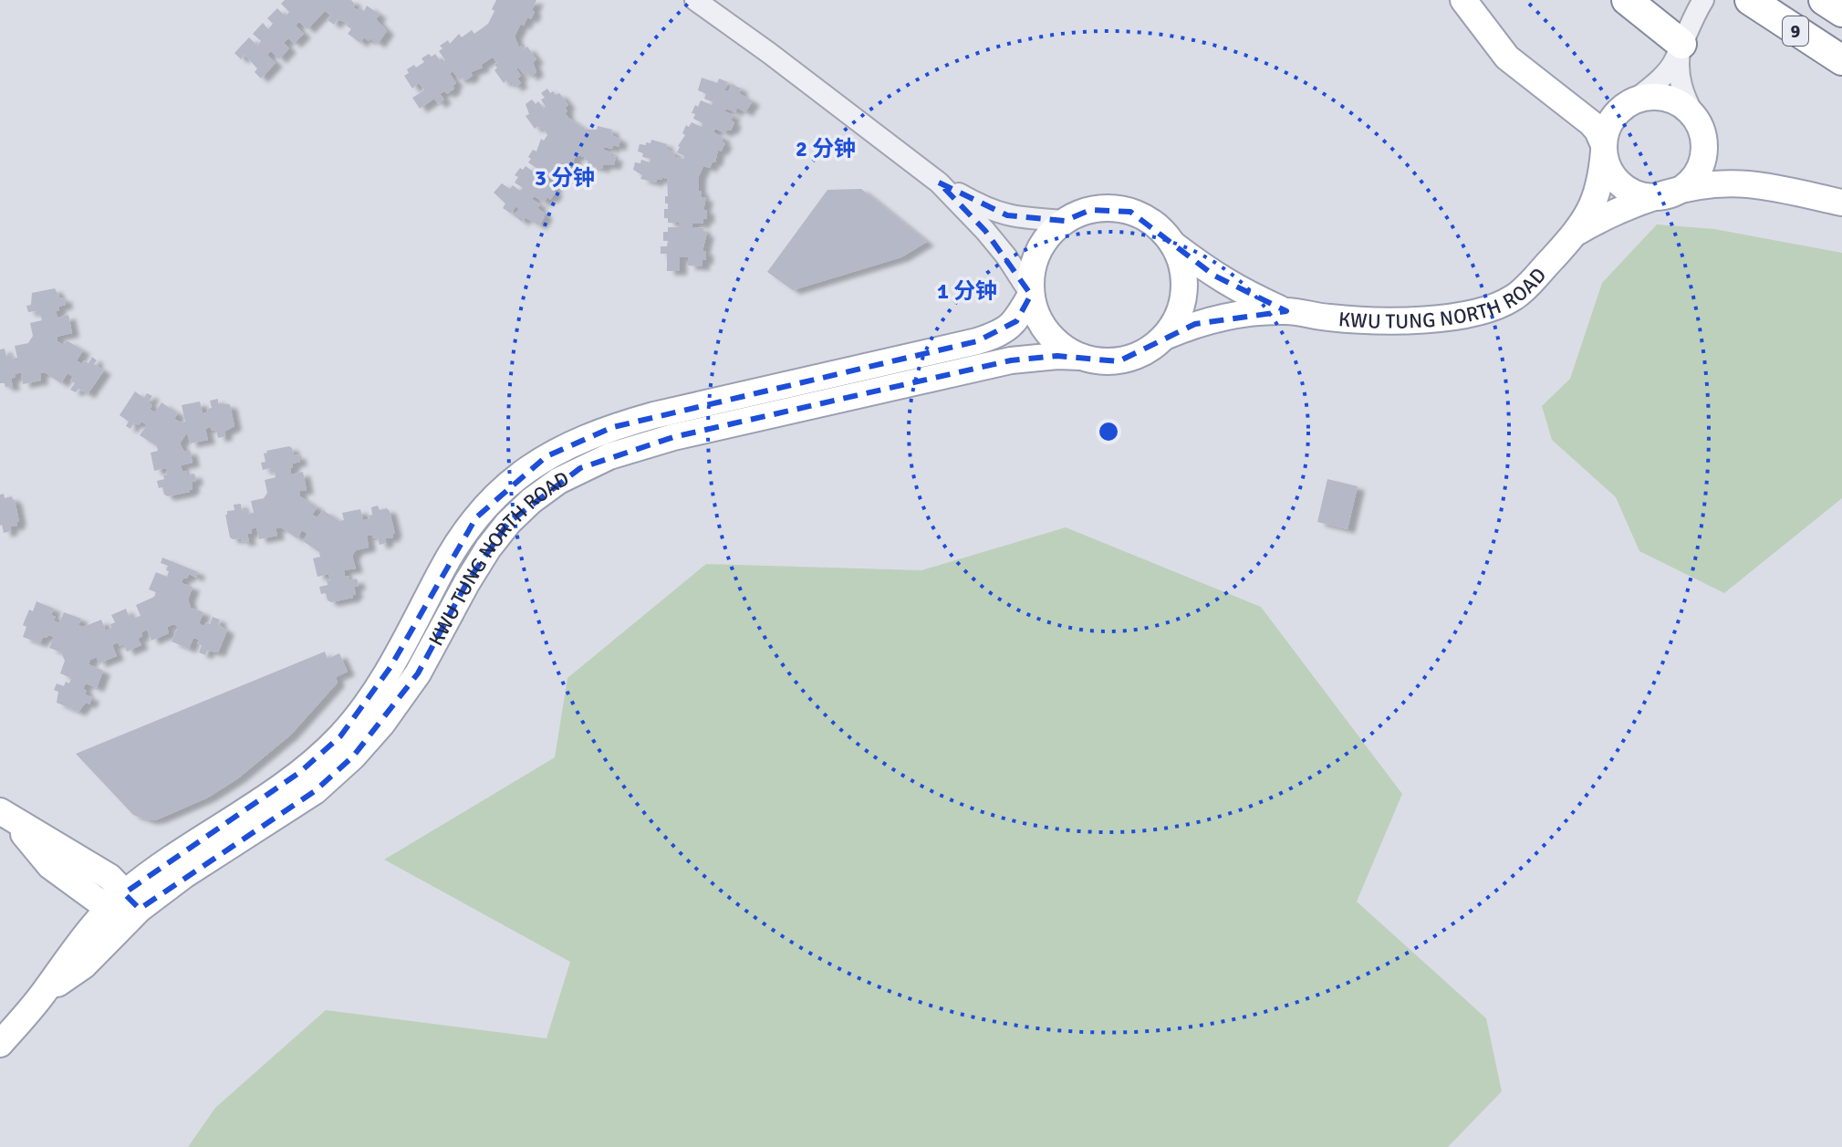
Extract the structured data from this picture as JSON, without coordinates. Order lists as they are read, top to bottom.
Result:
{
  "streets": {
    "highway": ["9"],
    "main road": ["KWU TUNG NORTH ROAD"]
  },
  "rings": ["2 分钟", "3 分钟", "1 分钟"]
}
